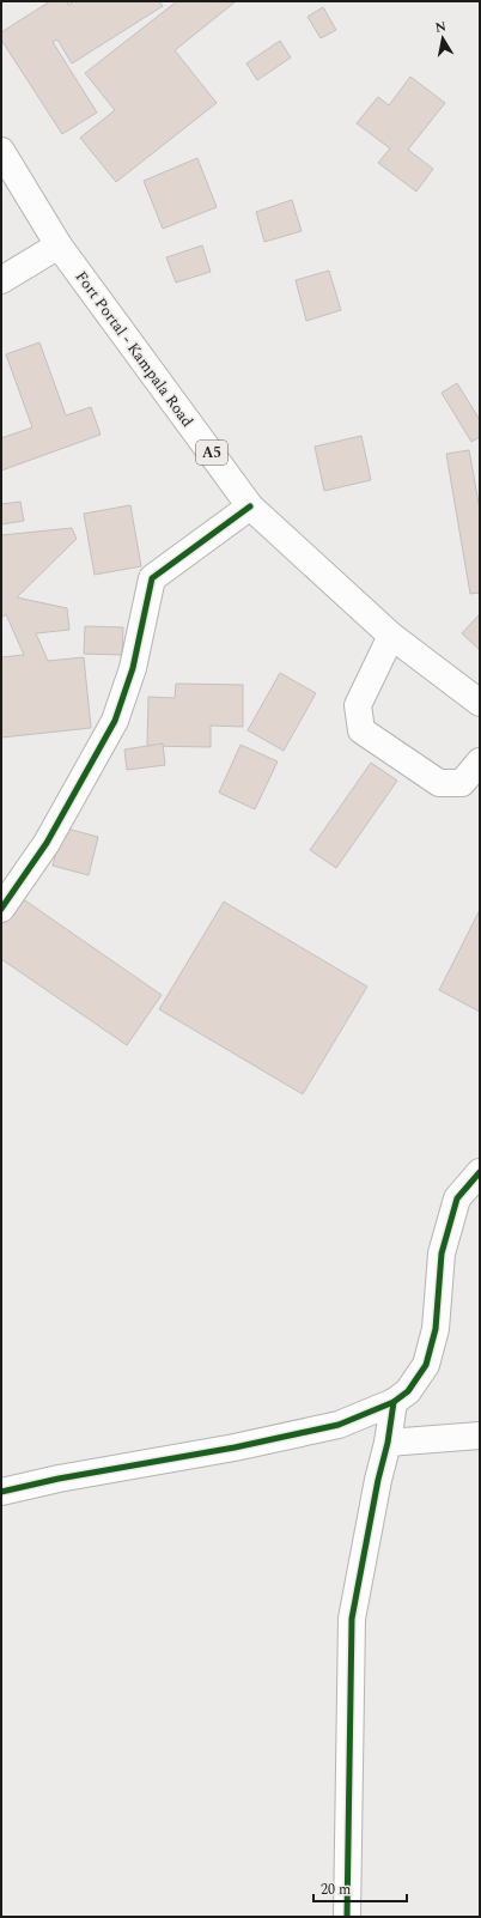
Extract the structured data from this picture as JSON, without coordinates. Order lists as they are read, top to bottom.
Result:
{
  "streets": {
    "street": ["Fort Portal - Kampala Road", "A5"]
  },
  "scale_bar": "20 m",
  "north": "top"
}
